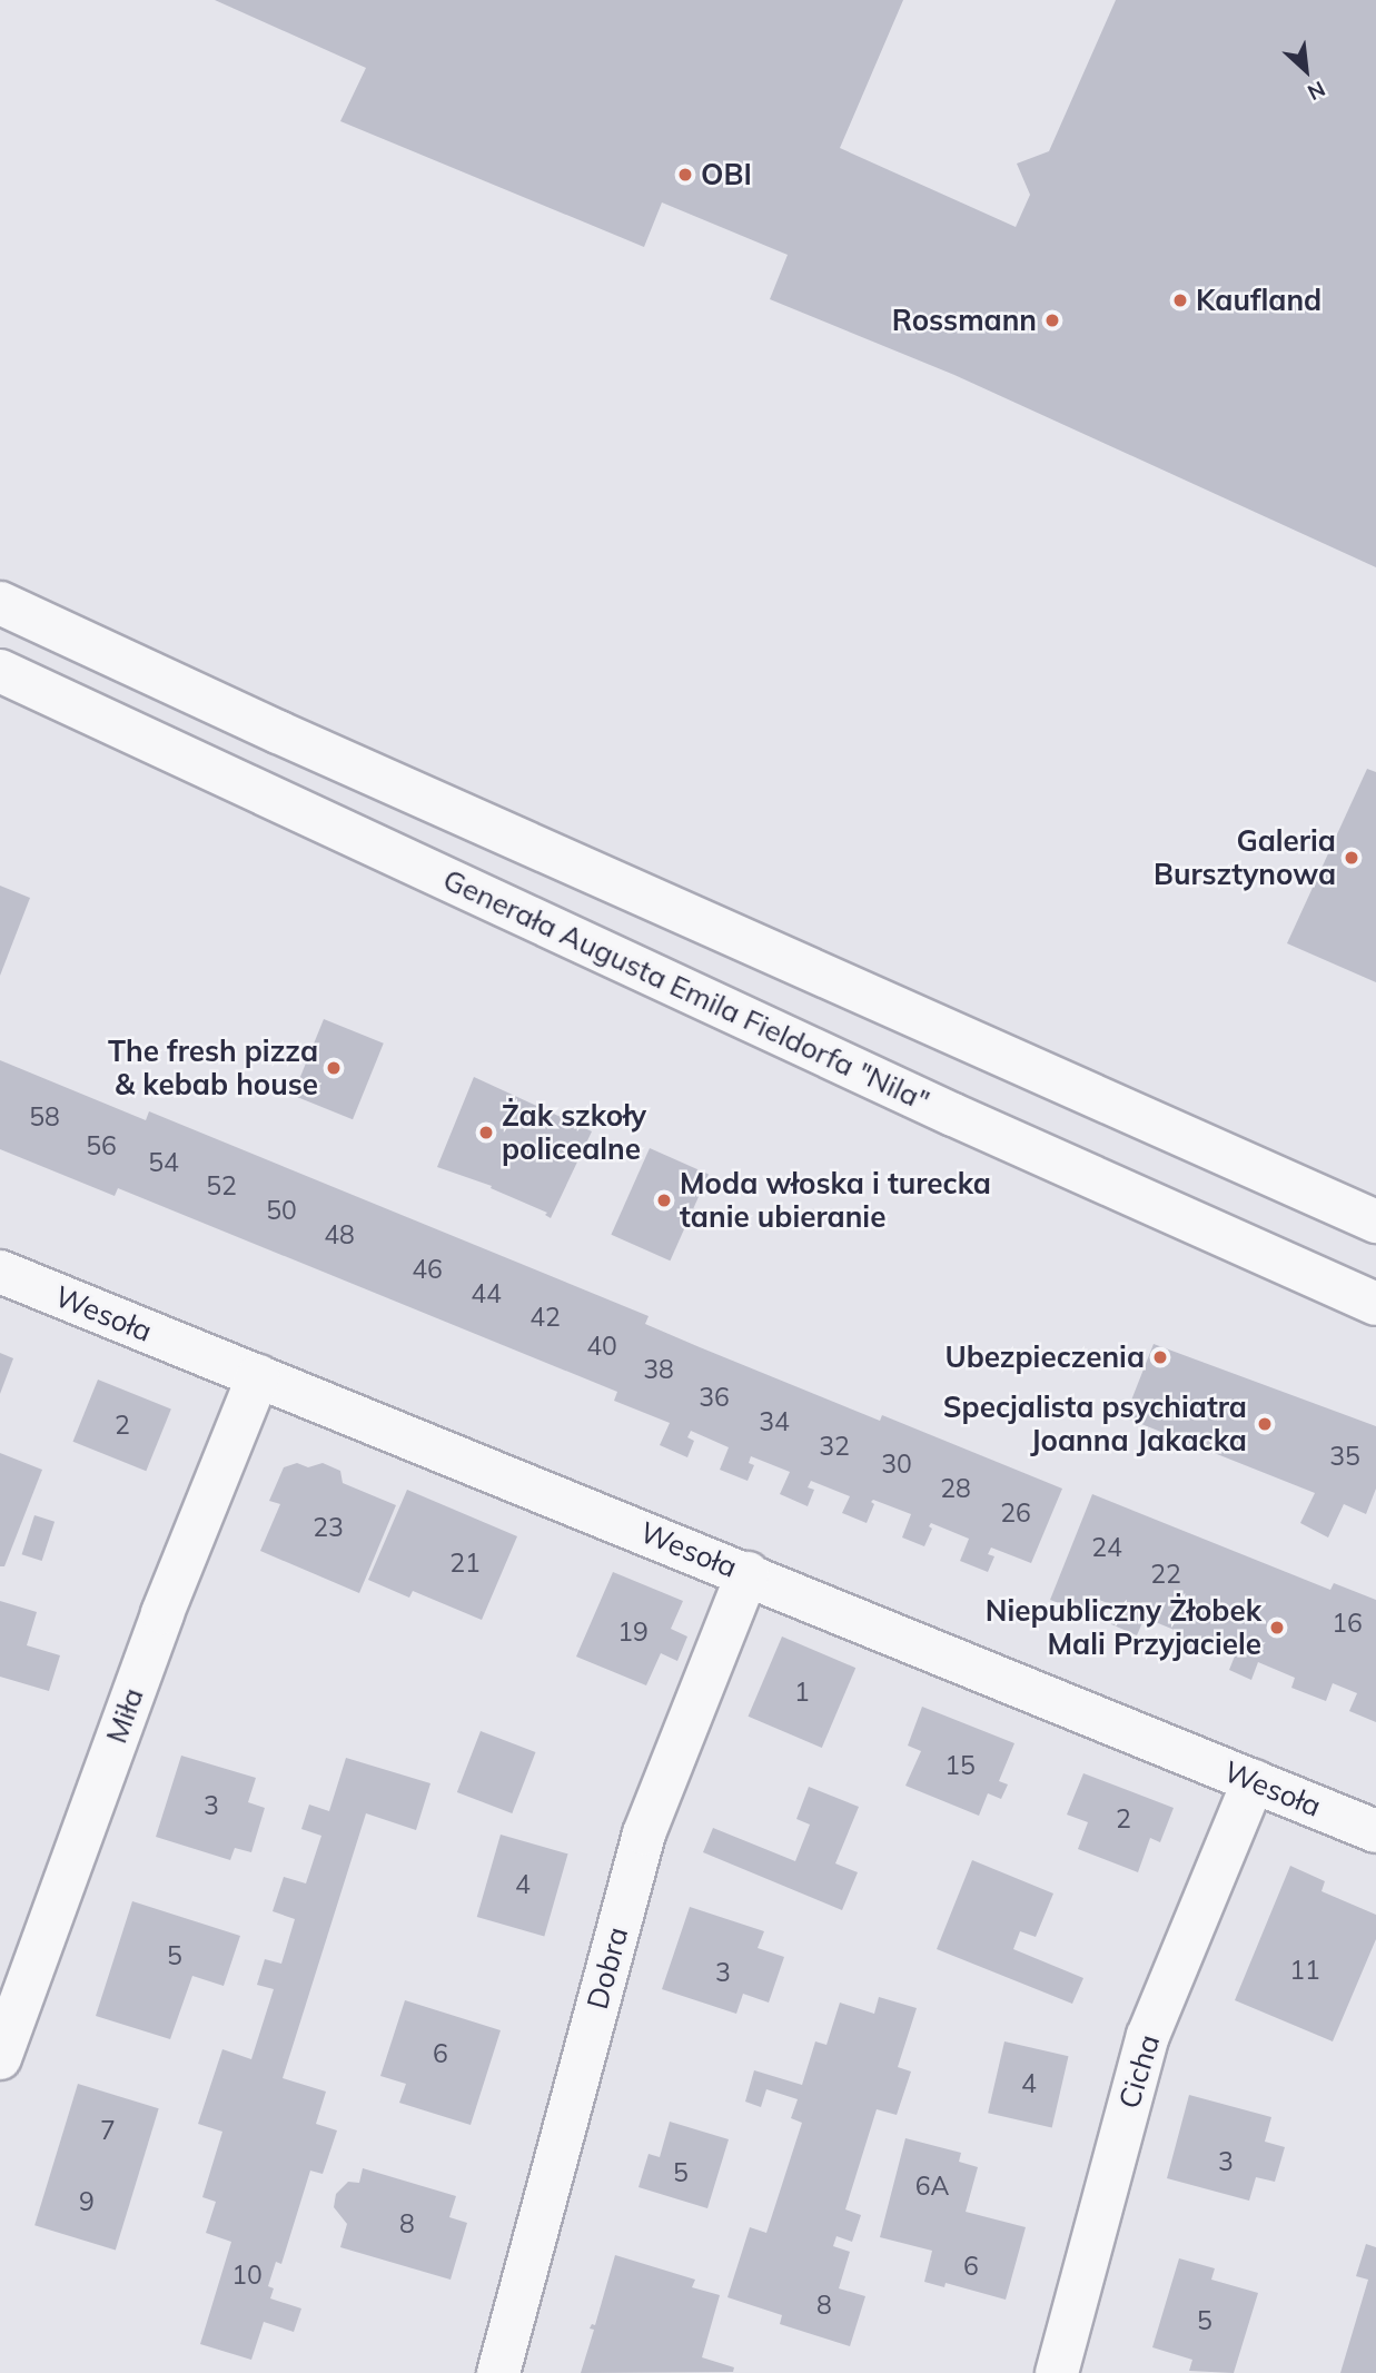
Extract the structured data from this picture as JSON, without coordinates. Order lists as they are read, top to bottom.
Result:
{
  "streets": {
    "street": [
      "Generała Augusta Emila Fieldorfa \"Nila\"",
      "Wesoła",
      "Miła",
      "Dobra",
      "Cicha"
    ]
  },
  "crossings": [
    ["Wesoła", "Miła"],
    ["Wesoła", "Dobra"],
    ["Wesoła", "Cicha"]
  ],
  "places": [
    "OBI",
    "Kaufland",
    "Rossmann",
    "Galeria Bursztynowa",
    "The fresh pizza & kebab house",
    "Żak szkoły policealne",
    "Moda włoska i turecka tanie ubieranie",
    "Ubezpieczenia",
    "Specjalista psychiatra Joanna Jakacka",
    "Niepubliczny Żłobek Mali Przyjaciele"
  ],
  "house_numbers": [
    "58",
    "56",
    "54",
    "52",
    "50",
    "48",
    "46",
    "44",
    "42",
    "40",
    "38",
    "36",
    "34",
    "2",
    "32",
    "35",
    "30",
    "28",
    "26",
    "23",
    "24",
    "21",
    "22",
    "16",
    "19",
    "1",
    "15",
    "3",
    "2",
    "4",
    "5",
    "11",
    "3",
    "6",
    "4",
    "7",
    "3",
    "5",
    "6A",
    "9",
    "8",
    "6",
    "10",
    "8",
    "5"
  ],
  "north": "bottom right"
}
